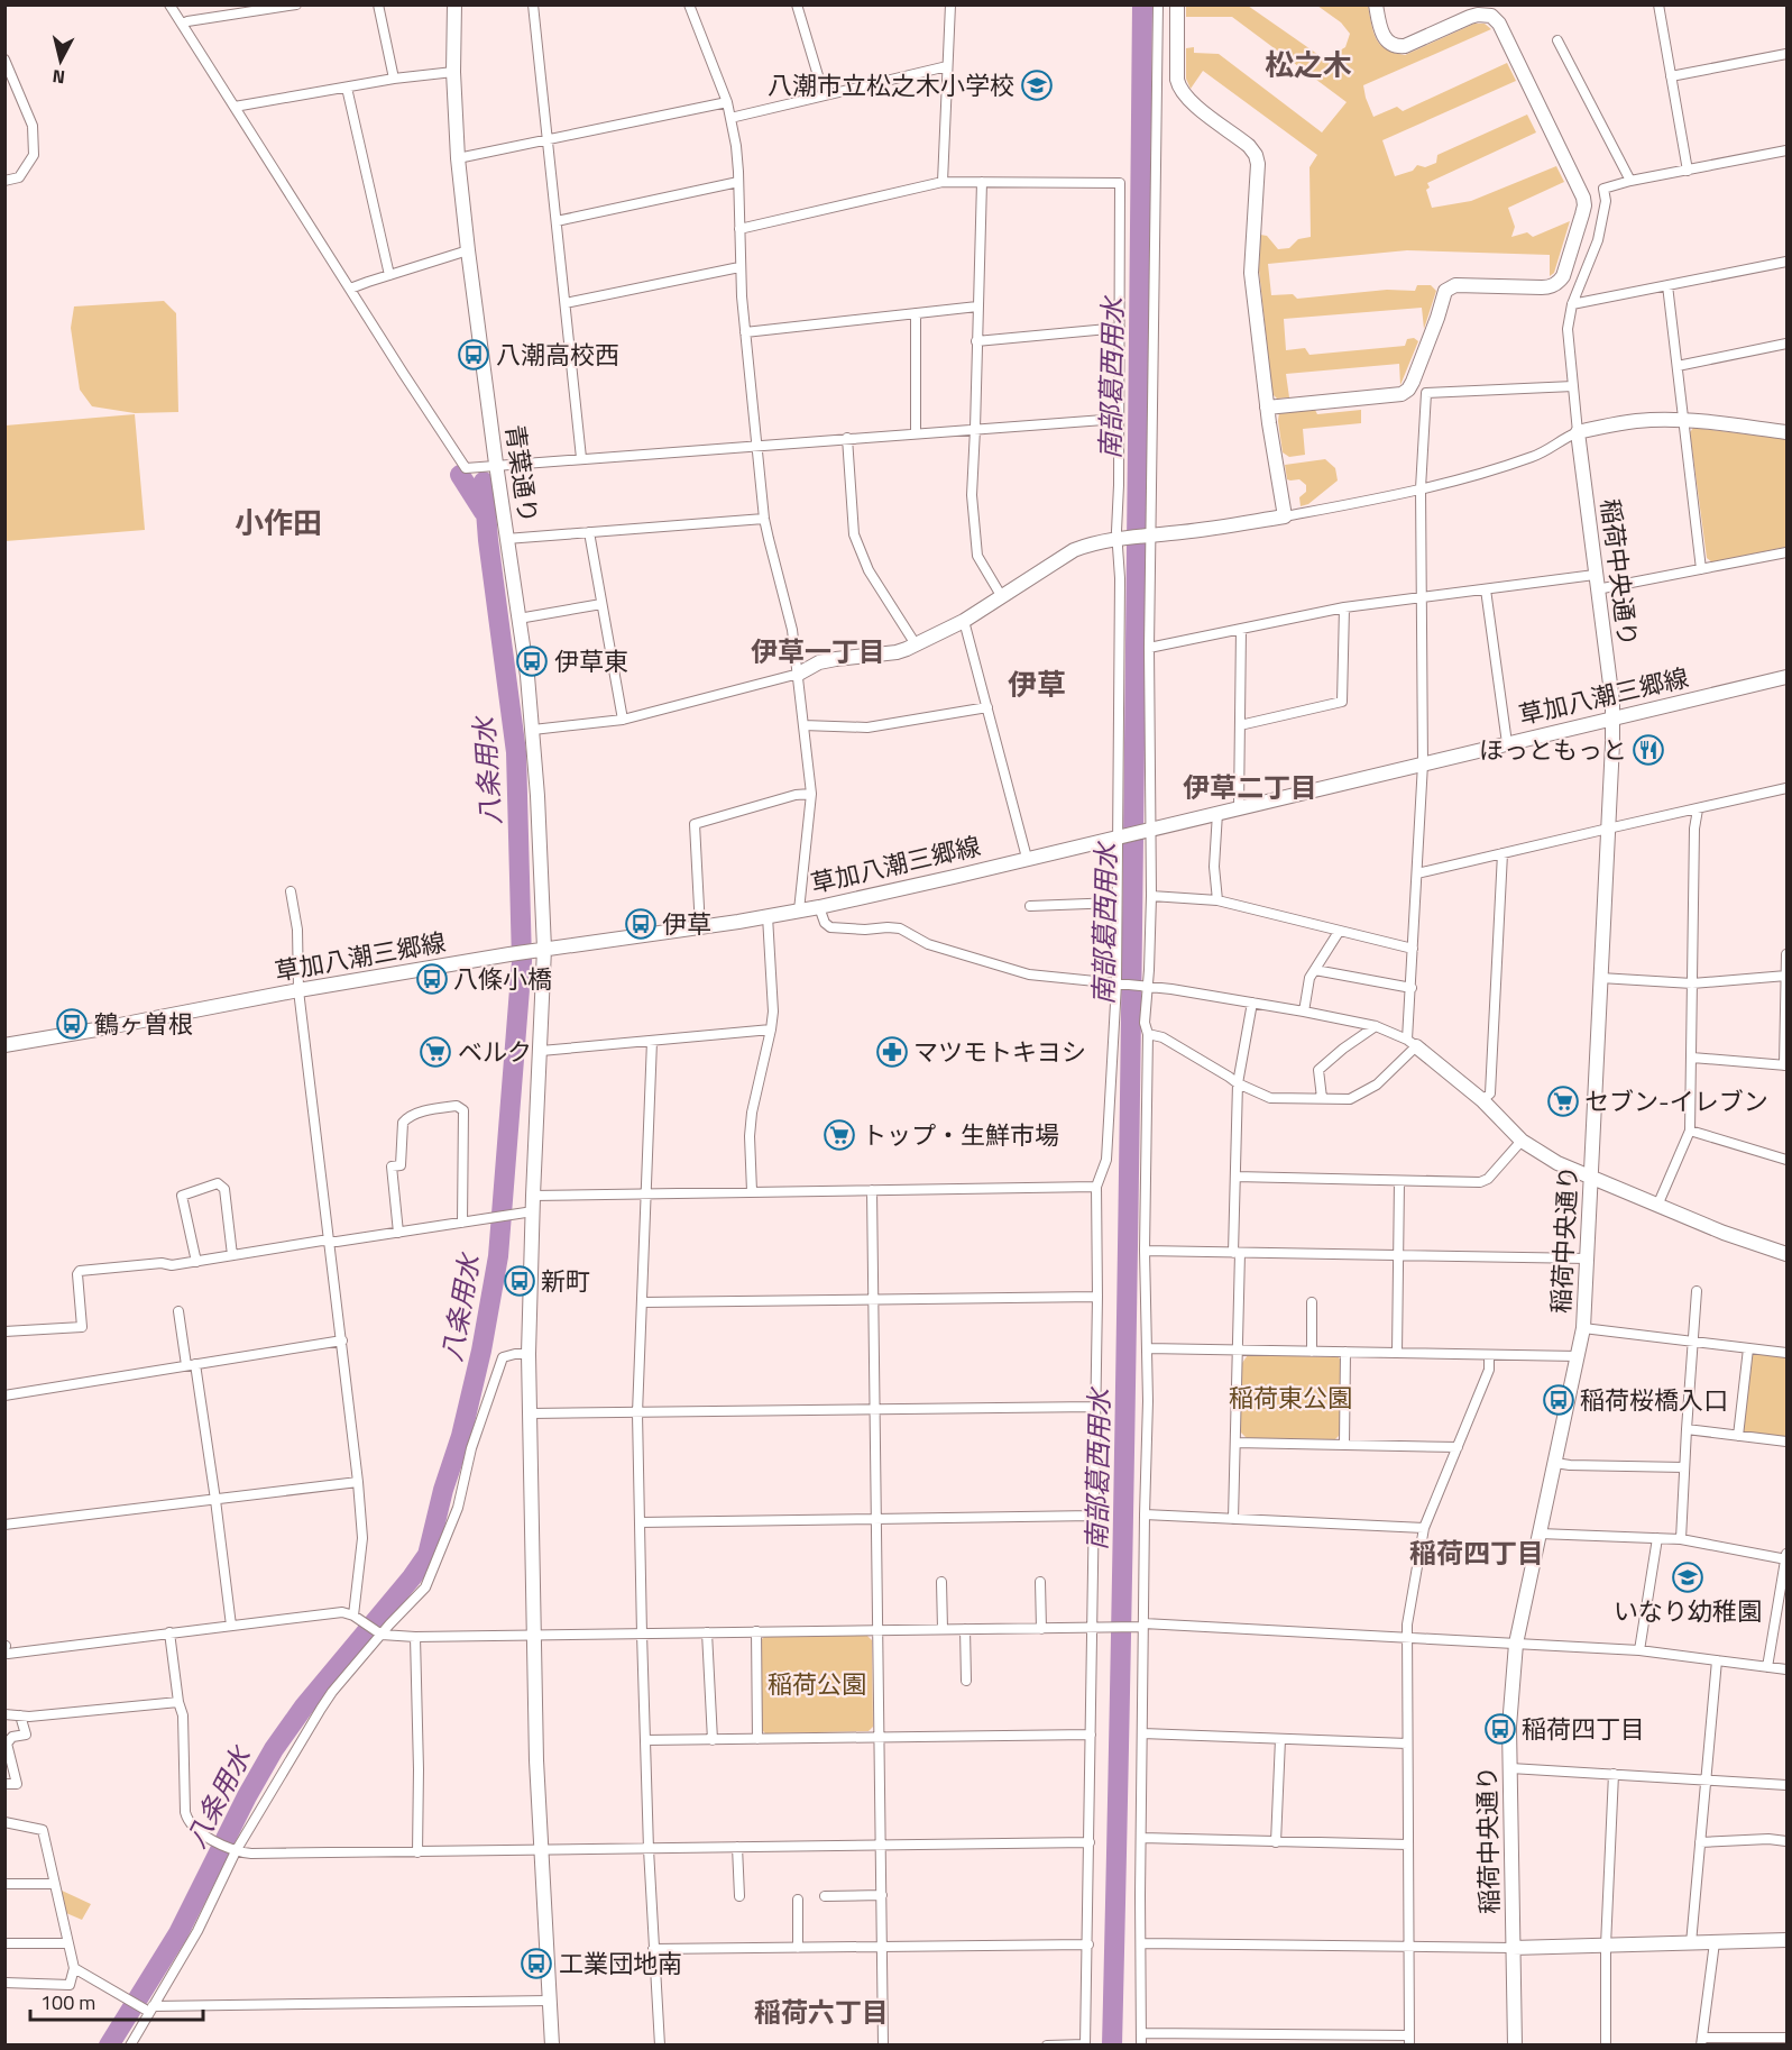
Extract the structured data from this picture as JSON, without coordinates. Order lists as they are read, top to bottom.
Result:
{
  "streets": {
    "street": ["青葉通り", "稲荷中央通り", "草加八潮三郷線"]
  },
  "crossings": [
    ["青葉通り", "草加八潮三郷線"],
    ["稲荷中央通り", "草加八潮三郷線"]
  ],
  "districts": [
    "松之木",
    "小作田",
    "伊草一丁目",
    "伊草",
    "伊草二丁目",
    "稲荷四丁目",
    "稲荷六丁目"
  ],
  "water": ["南部葛西用水", "八条用水"],
  "parks": ["稲荷東公園", "稲荷公園"],
  "places": {
    "school or university": ["八潮市立松之木小学校", "いなり幼稚園"],
    "bus stop": [
      "八潮高校西",
      "伊草東",
      "伊草",
      "八條小橋",
      "鶴ヶ曽根",
      "新町",
      "稲荷桜橋入口",
      "稲荷四丁目",
      "工業団地南"
    ],
    "restaurant": ["ほっともっと"],
    "supermarket": ["ベルク", "セブン-イレブン", "トップ・生鮮市場"],
    "pharmacy": ["マツモトキヨシ"]
  },
  "scale_bar": "100 m",
  "north": "bottom"
}
